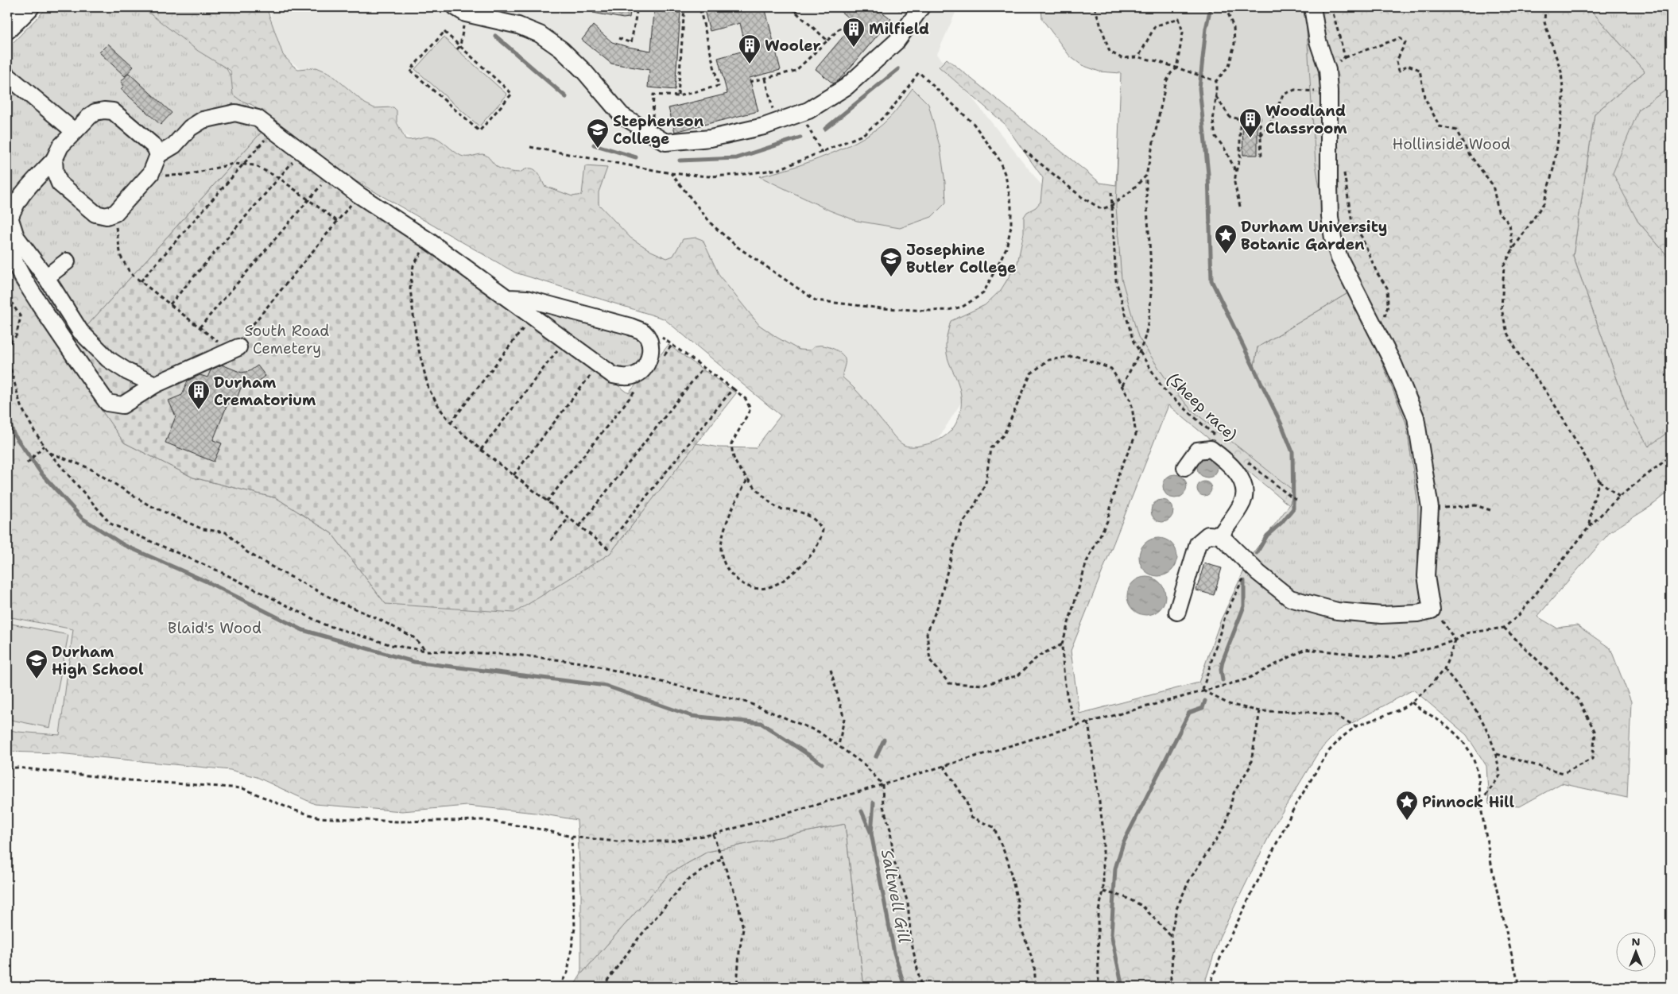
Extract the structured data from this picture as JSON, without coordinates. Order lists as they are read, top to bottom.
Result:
{
  "streets": {
    "path": ["(Sheep race)"]
  },
  "water": ["Saltwell Gill"],
  "parks": ["Hollinside Wood", "South Road Cemetery", "Blaid's Wood"],
  "places": {
    "building": [
      "Milfield",
      "Wooler",
      "Woodland Classroom",
      "Durham Crematorium"
    ],
    "school or university": ["Stephenson College", "Josephine Butler College", "Durham High School"],
    "place": ["Durham University Botanic Garden", "Pinnock Hill"]
  },
  "north": "top"
}
